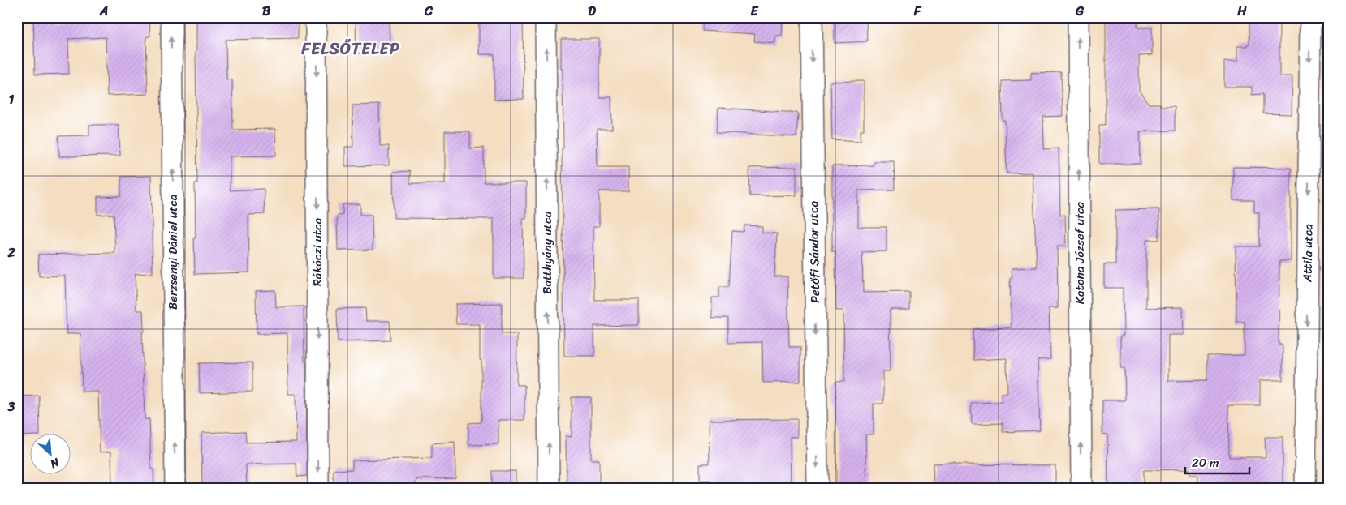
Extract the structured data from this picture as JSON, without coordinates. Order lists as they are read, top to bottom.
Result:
{
  "streets": {
    "street": [
      "Berzsenyi Dániel utca",
      "Rákóczi utca",
      "Petőfi Sándor utca",
      "Batthyány utca",
      "Katona József utca",
      "Attila utca"
    ]
  },
  "one_way": [
    "Berzsenyi Dániel utca",
    "Rákóczi utca",
    "Petőfi Sándor utca",
    "Batthyány utca",
    "Katona József utca",
    "Attila utca"
  ],
  "districts": ["FELSŐTELEP"],
  "scale_bar": "20 m",
  "north": "bottom right",
  "grid": {
    "columns": [
      "A",
      "B",
      "C",
      "D",
      "E",
      "F",
      "G",
      "H"
    ],
    "rows": ["1", "2", "3"]
  }
}
